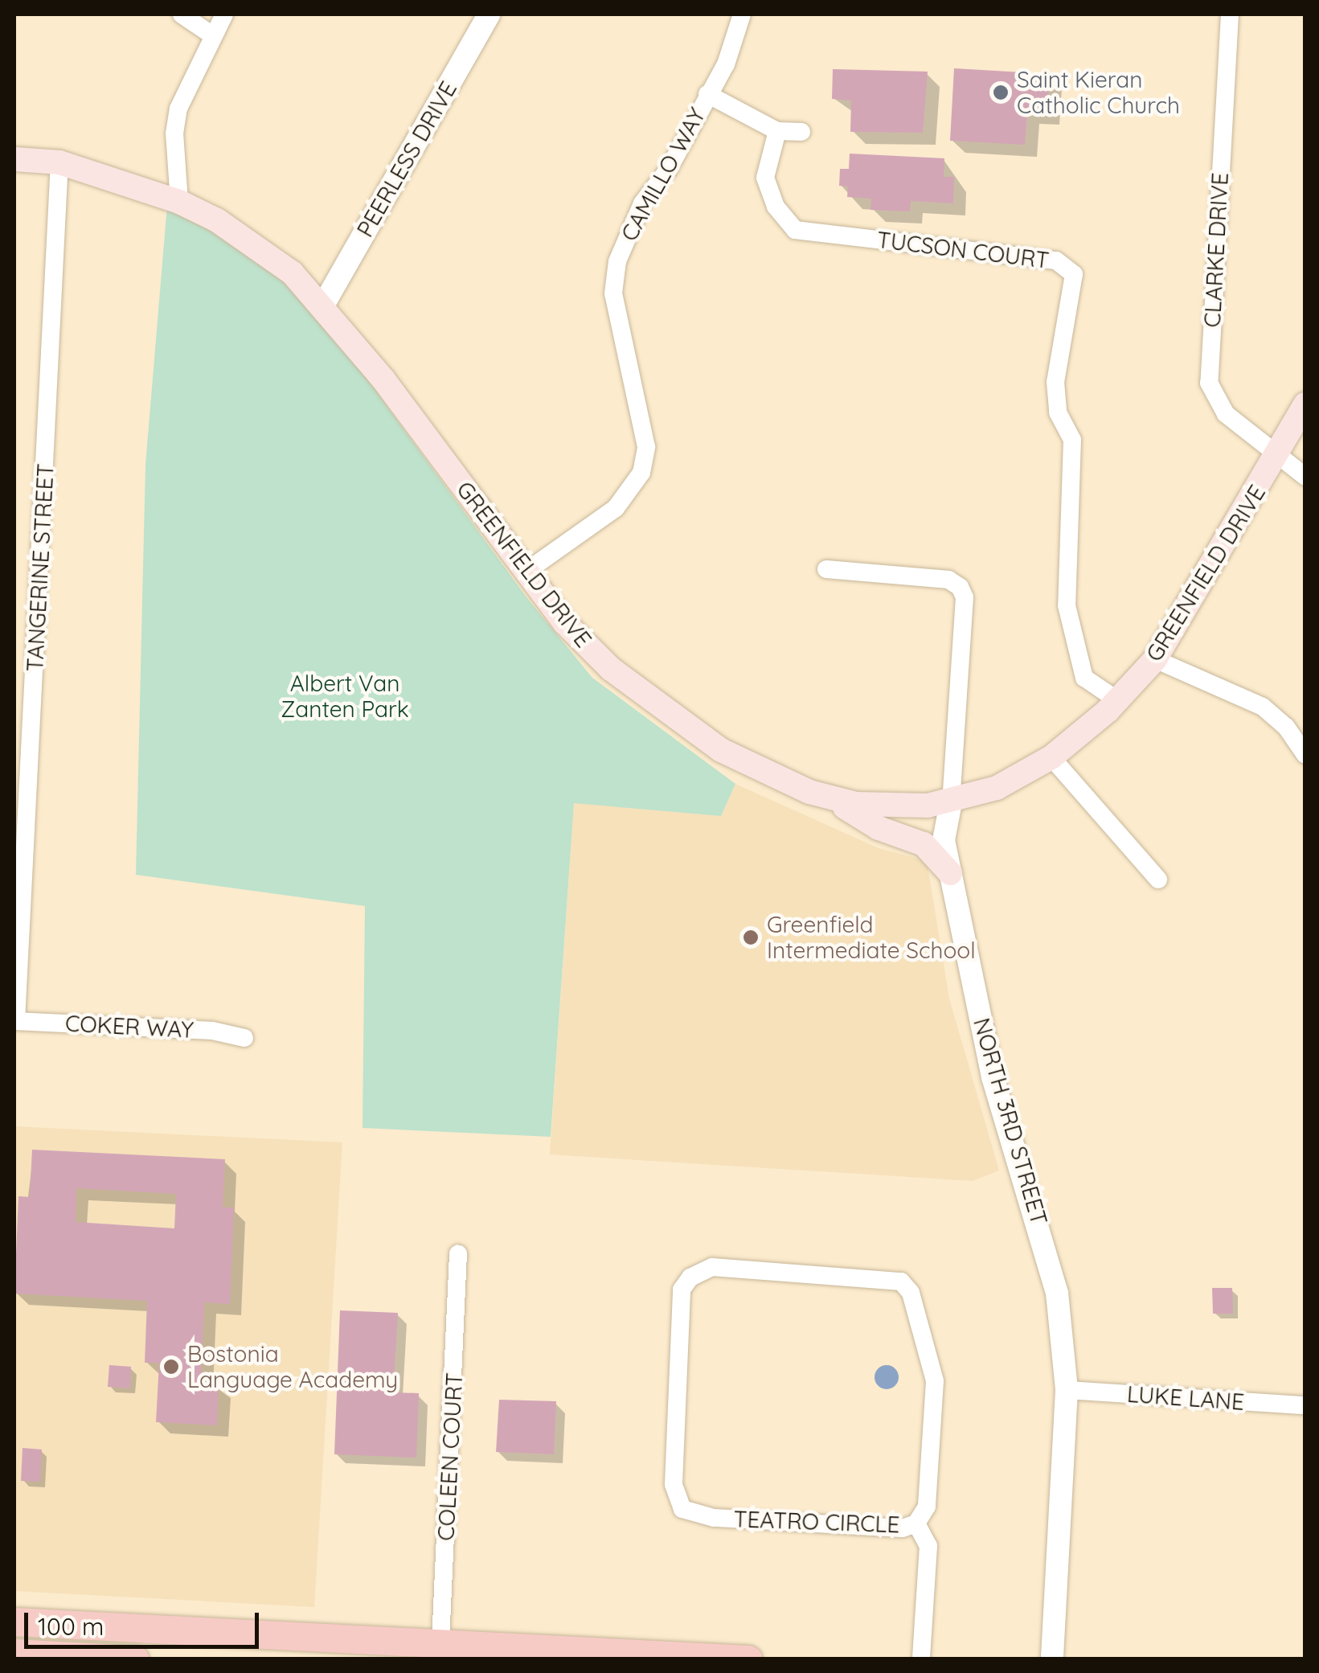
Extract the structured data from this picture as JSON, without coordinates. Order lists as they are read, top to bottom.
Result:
{
  "streets": {
    "main road": ["GREENFIELD DRIVE"],
    "street": [
      "PEERLESS DRIVE",
      "CAMILLO WAY",
      "TUCSON COURT",
      "CLARKE DRIVE",
      "TANGERINE STREET",
      "COKER WAY",
      "NORTH 3RD STREET",
      "LUKE LANE",
      "COLEEN COURT",
      "TEATRO CIRCLE"
    ]
  },
  "crossings": [
    ["PEERLESS DRIVE", "GREENFIELD DRIVE"],
    ["CAMILLO WAY", "GREENFIELD DRIVE"],
    ["TUCSON COURT", "GREENFIELD DRIVE"],
    ["CLARKE DRIVE", "GREENFIELD DRIVE"],
    ["GREENFIELD DRIVE", "TANGERINE STREET"],
    ["GREENFIELD DRIVE", "NORTH 3RD STREET"],
    ["TANGERINE STREET", "COKER WAY"],
    ["NORTH 3RD STREET", "LUKE LANE"]
  ],
  "parks": ["Albert Van Zanten Park"],
  "places": ["Saint Kieran Catholic Church", "Greenfield Intermediate School", "Bostonia Language Academy"],
  "scale_bar": "100 m"
}
